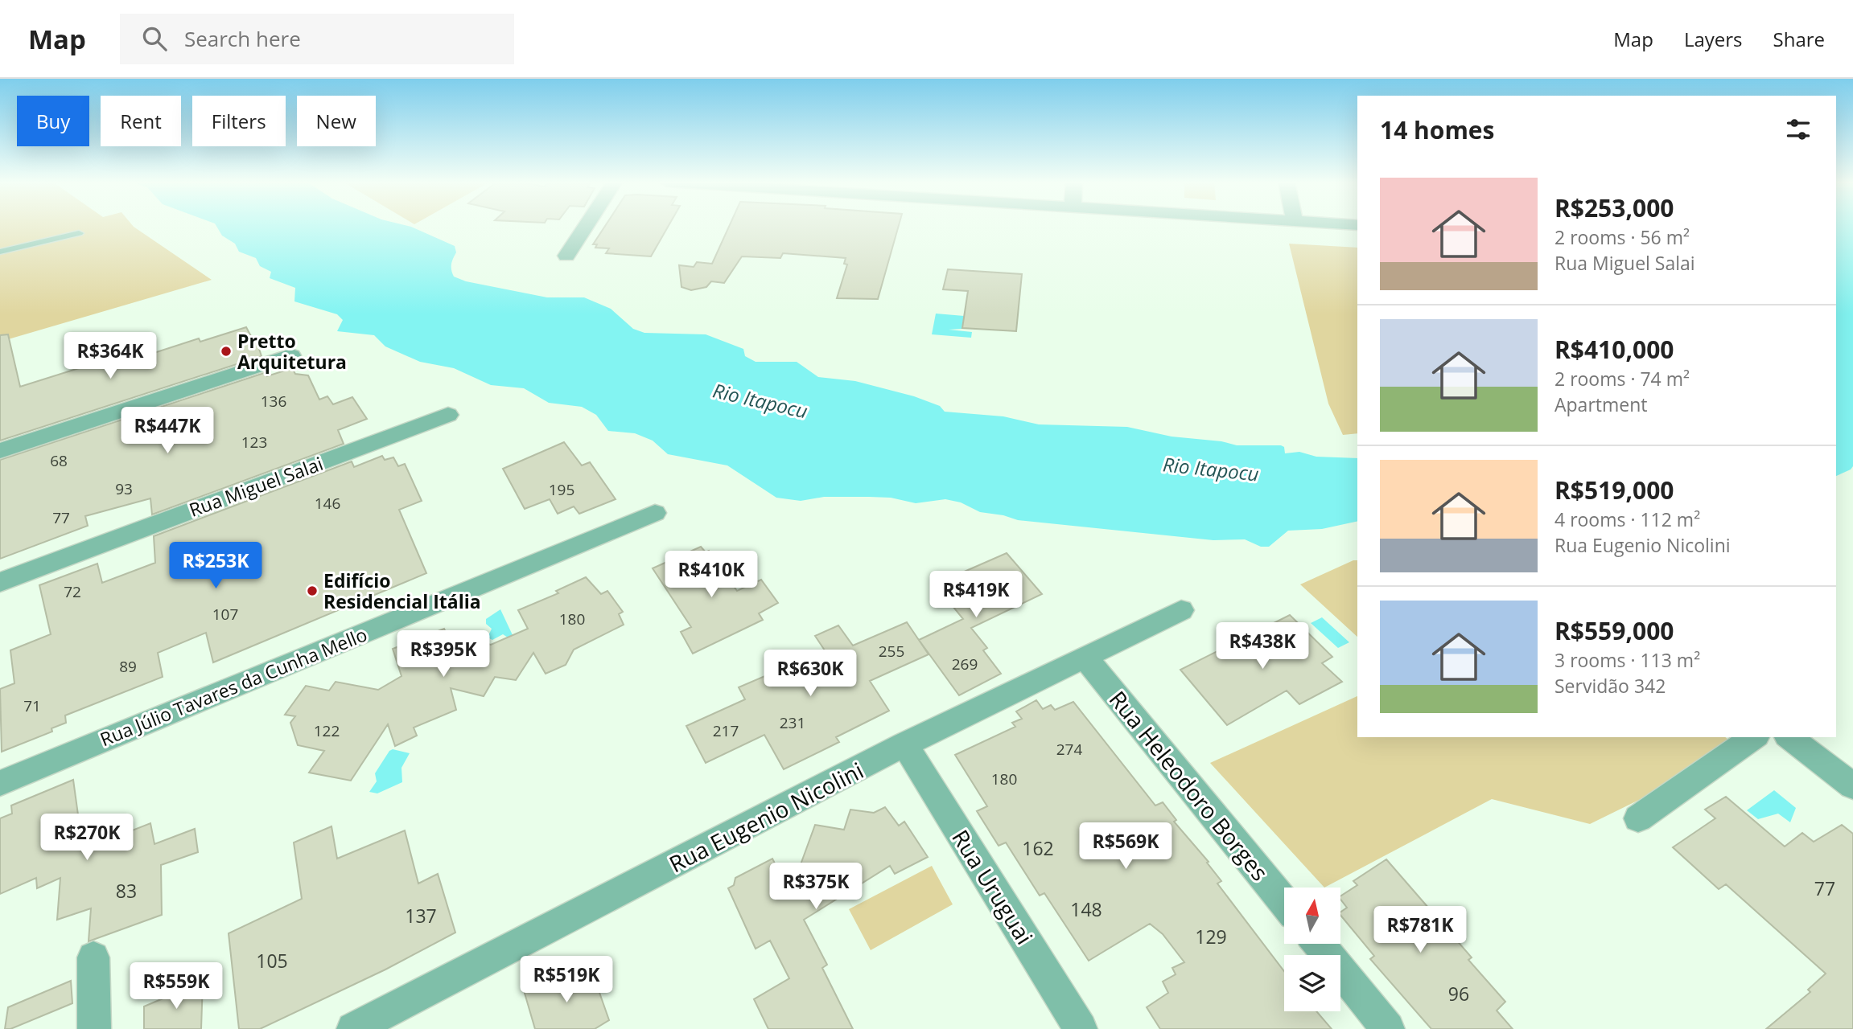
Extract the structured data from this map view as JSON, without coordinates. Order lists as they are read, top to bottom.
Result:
{
  "streets": {
    "street": [
      "Rua Miguel Salai",
      "Rua Júlio Tavares da Cunha Mello",
      "Rua Heleodoro Borges",
      "Rua Eugenio Nicolini",
      "Rua Uruguai"
    ]
  },
  "crossings": [
    ["Rua Heleodoro Borges", "Rua Eugenio Nicolini"],
    ["Rua Eugenio Nicolini", "Rua Uruguai"]
  ],
  "water": ["Rio Itapocu"],
  "places": ["Pretto Arquitetura", "Edifício Residencial Itália"],
  "house_numbers": [
    "136",
    "123",
    "68",
    "93",
    "195",
    "146",
    "77",
    "72",
    "107",
    "180",
    "255",
    "269",
    "89",
    "71",
    "231",
    "122",
    "217",
    "274",
    "180",
    "162",
    "77",
    "83",
    "148",
    "137",
    "129",
    "105",
    "96"
  ],
  "north": "top",
  "page": {
    "header": "Map",
    "search": "Search here",
    "nav": ["Map", "Layers", "Share"],
    "chip": [
      "Buy",
      "Rent",
      "Filters",
      "New"
    ],
    "heading": "14 homes",
    "list": [
      {
        "name": "R$253,000",
        "note": "2 rooms · 56 m² · Rua Miguel Salai"
      },
      {
        "name": "R$410,000",
        "note": "2 rooms · 74 m² · Apartment"
      },
      {
        "name": "R$519,000",
        "note": "4 rooms · 112 m² · Rua Eugenio Nicolini"
      },
      {
        "name": "R$559,000",
        "note": "3 rooms · 113 m² · Servidão 342"
      }
    ],
    "price": [
      "R$364K",
      "R$447K",
      "R$253K",
      "R$410K",
      "R$419K",
      "R$438K",
      "R$395K",
      "R$630K",
      "R$270K",
      "R$569K",
      "R$375K",
      "R$781K",
      "R$519K",
      "R$559K"
    ]
  }
}
